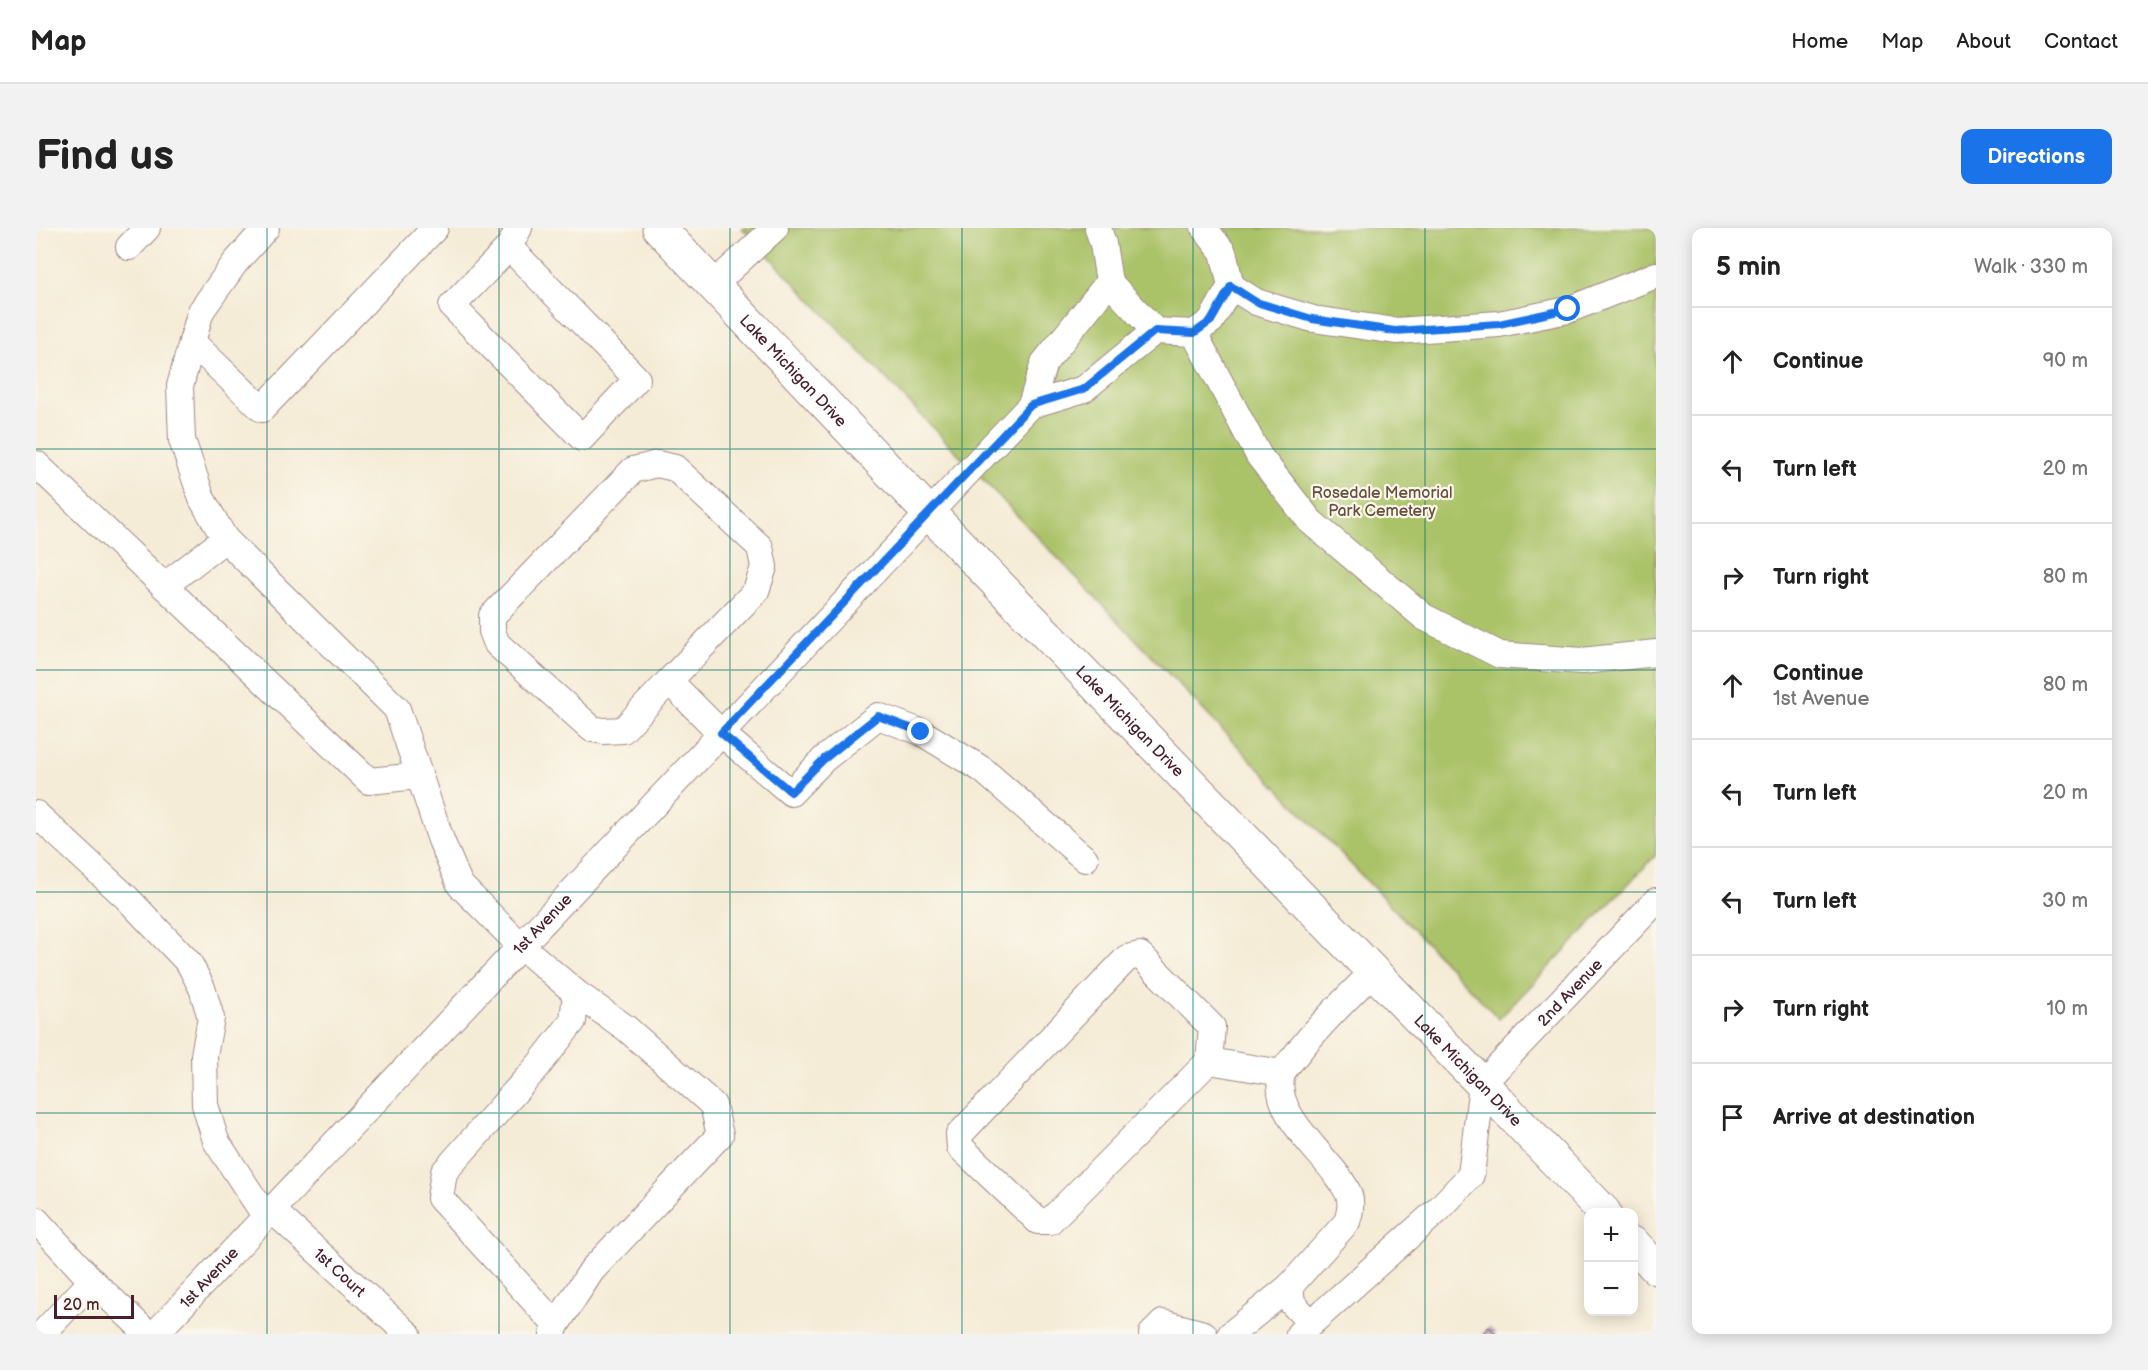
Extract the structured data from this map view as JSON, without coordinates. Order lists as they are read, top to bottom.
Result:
{
  "streets": {
    "highway": ["Lake Michigan Drive"],
    "street": ["1st Avenue", "2nd Avenue", "1st Court"]
  },
  "crossings": [
    ["Lake Michigan Drive", "1st Avenue"],
    ["Lake Michigan Drive", "2nd Avenue"],
    ["1st Avenue", "1st Court"]
  ],
  "parks": ["Rosedale Memorial Park Cemetery"],
  "scale_bar": "20 m",
  "page": {
    "header": "Map",
    "nav": [
      "Home",
      "Map",
      "About",
      "Contact"
    ],
    "buttons": "Directions",
    "title": "Find us",
    "heading": ["5 min", "Walk · 330 m"],
    "list": [
      ["Continue", "90 m"],
      ["Turn left", "20 m"],
      ["Turn right", "80 m"],
      ["Continue", "1st Avenue", "80 m"],
      ["Turn left", "20 m"],
      ["Turn left", "30 m"],
      ["Turn right", "10 m"],
      "Arrive at destination"
    ],
    "map_buttons": ["+", "−"],
    "scale": "20 m"
  }
}
